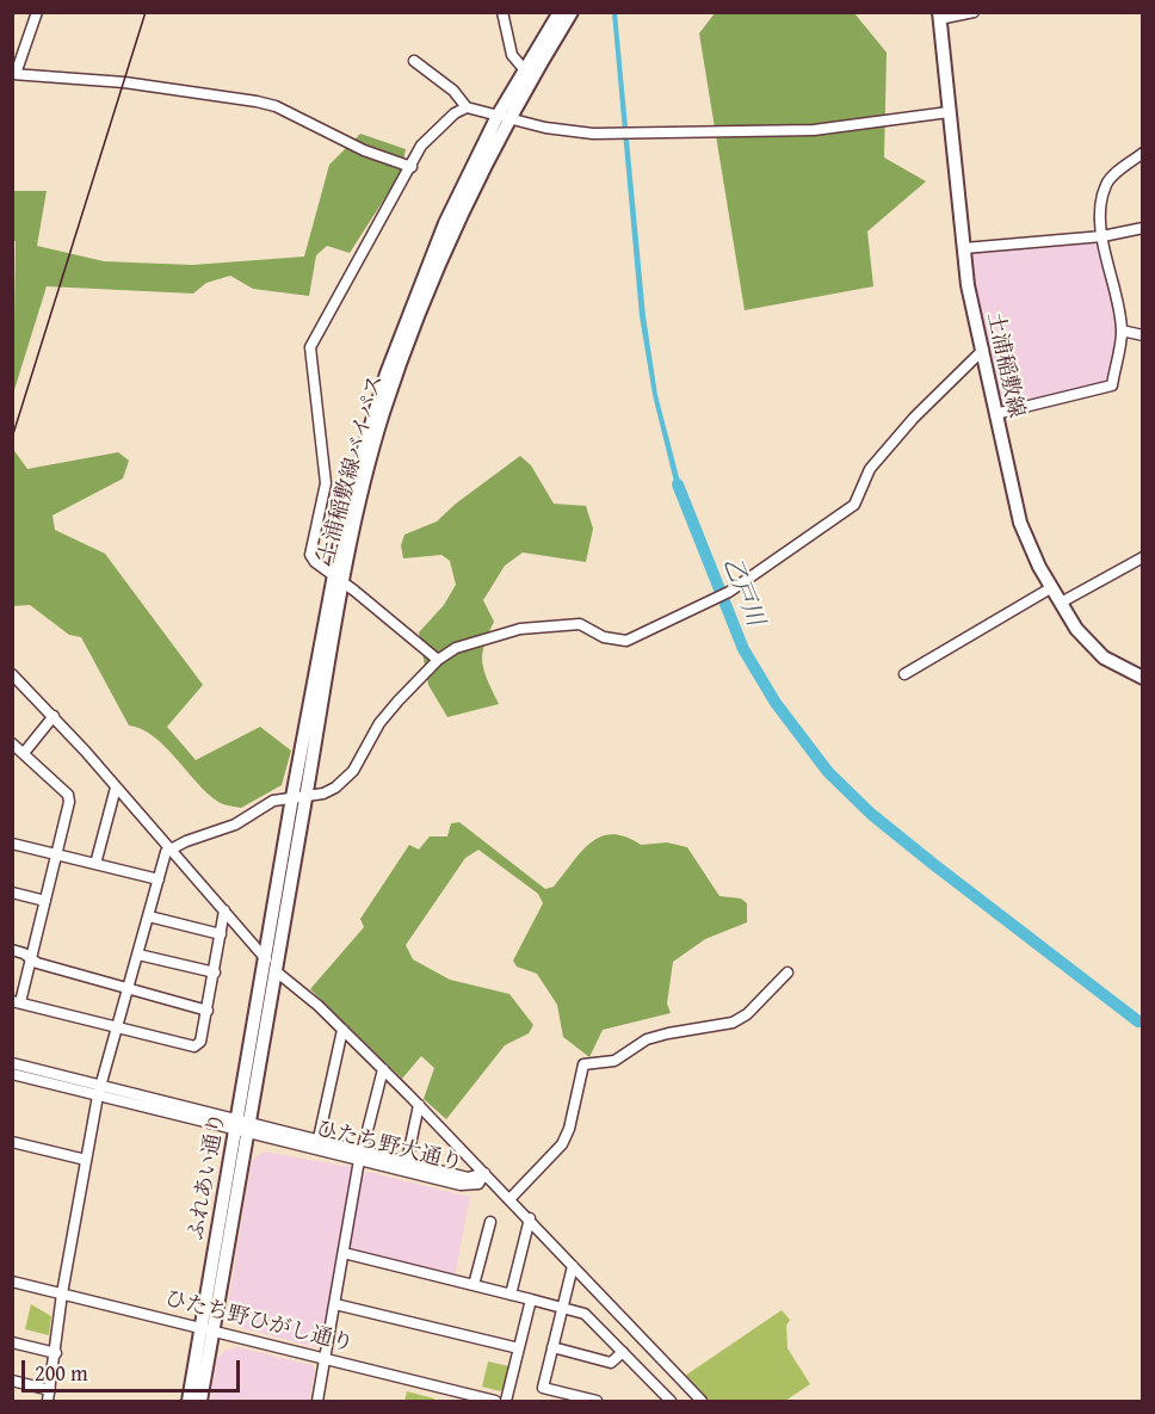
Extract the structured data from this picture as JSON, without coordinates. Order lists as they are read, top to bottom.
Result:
{
  "streets": {
    "main road": ["土浦稲敷線", "土浦稲敷線バイパス", "ふれあい通り"],
    "street": ["ひたち野大通り", "ひたち野ひがし通り"]
  },
  "crossings": [
    ["土浦稲敷線バイパス", "ふれあい通り"],
    ["ひたち野大通り", "ふれあい通り"],
    ["ふれあい通り", "ひたち野ひがし通り"]
  ],
  "water": ["乙戸川"],
  "scale_bar": "200 m"
}
